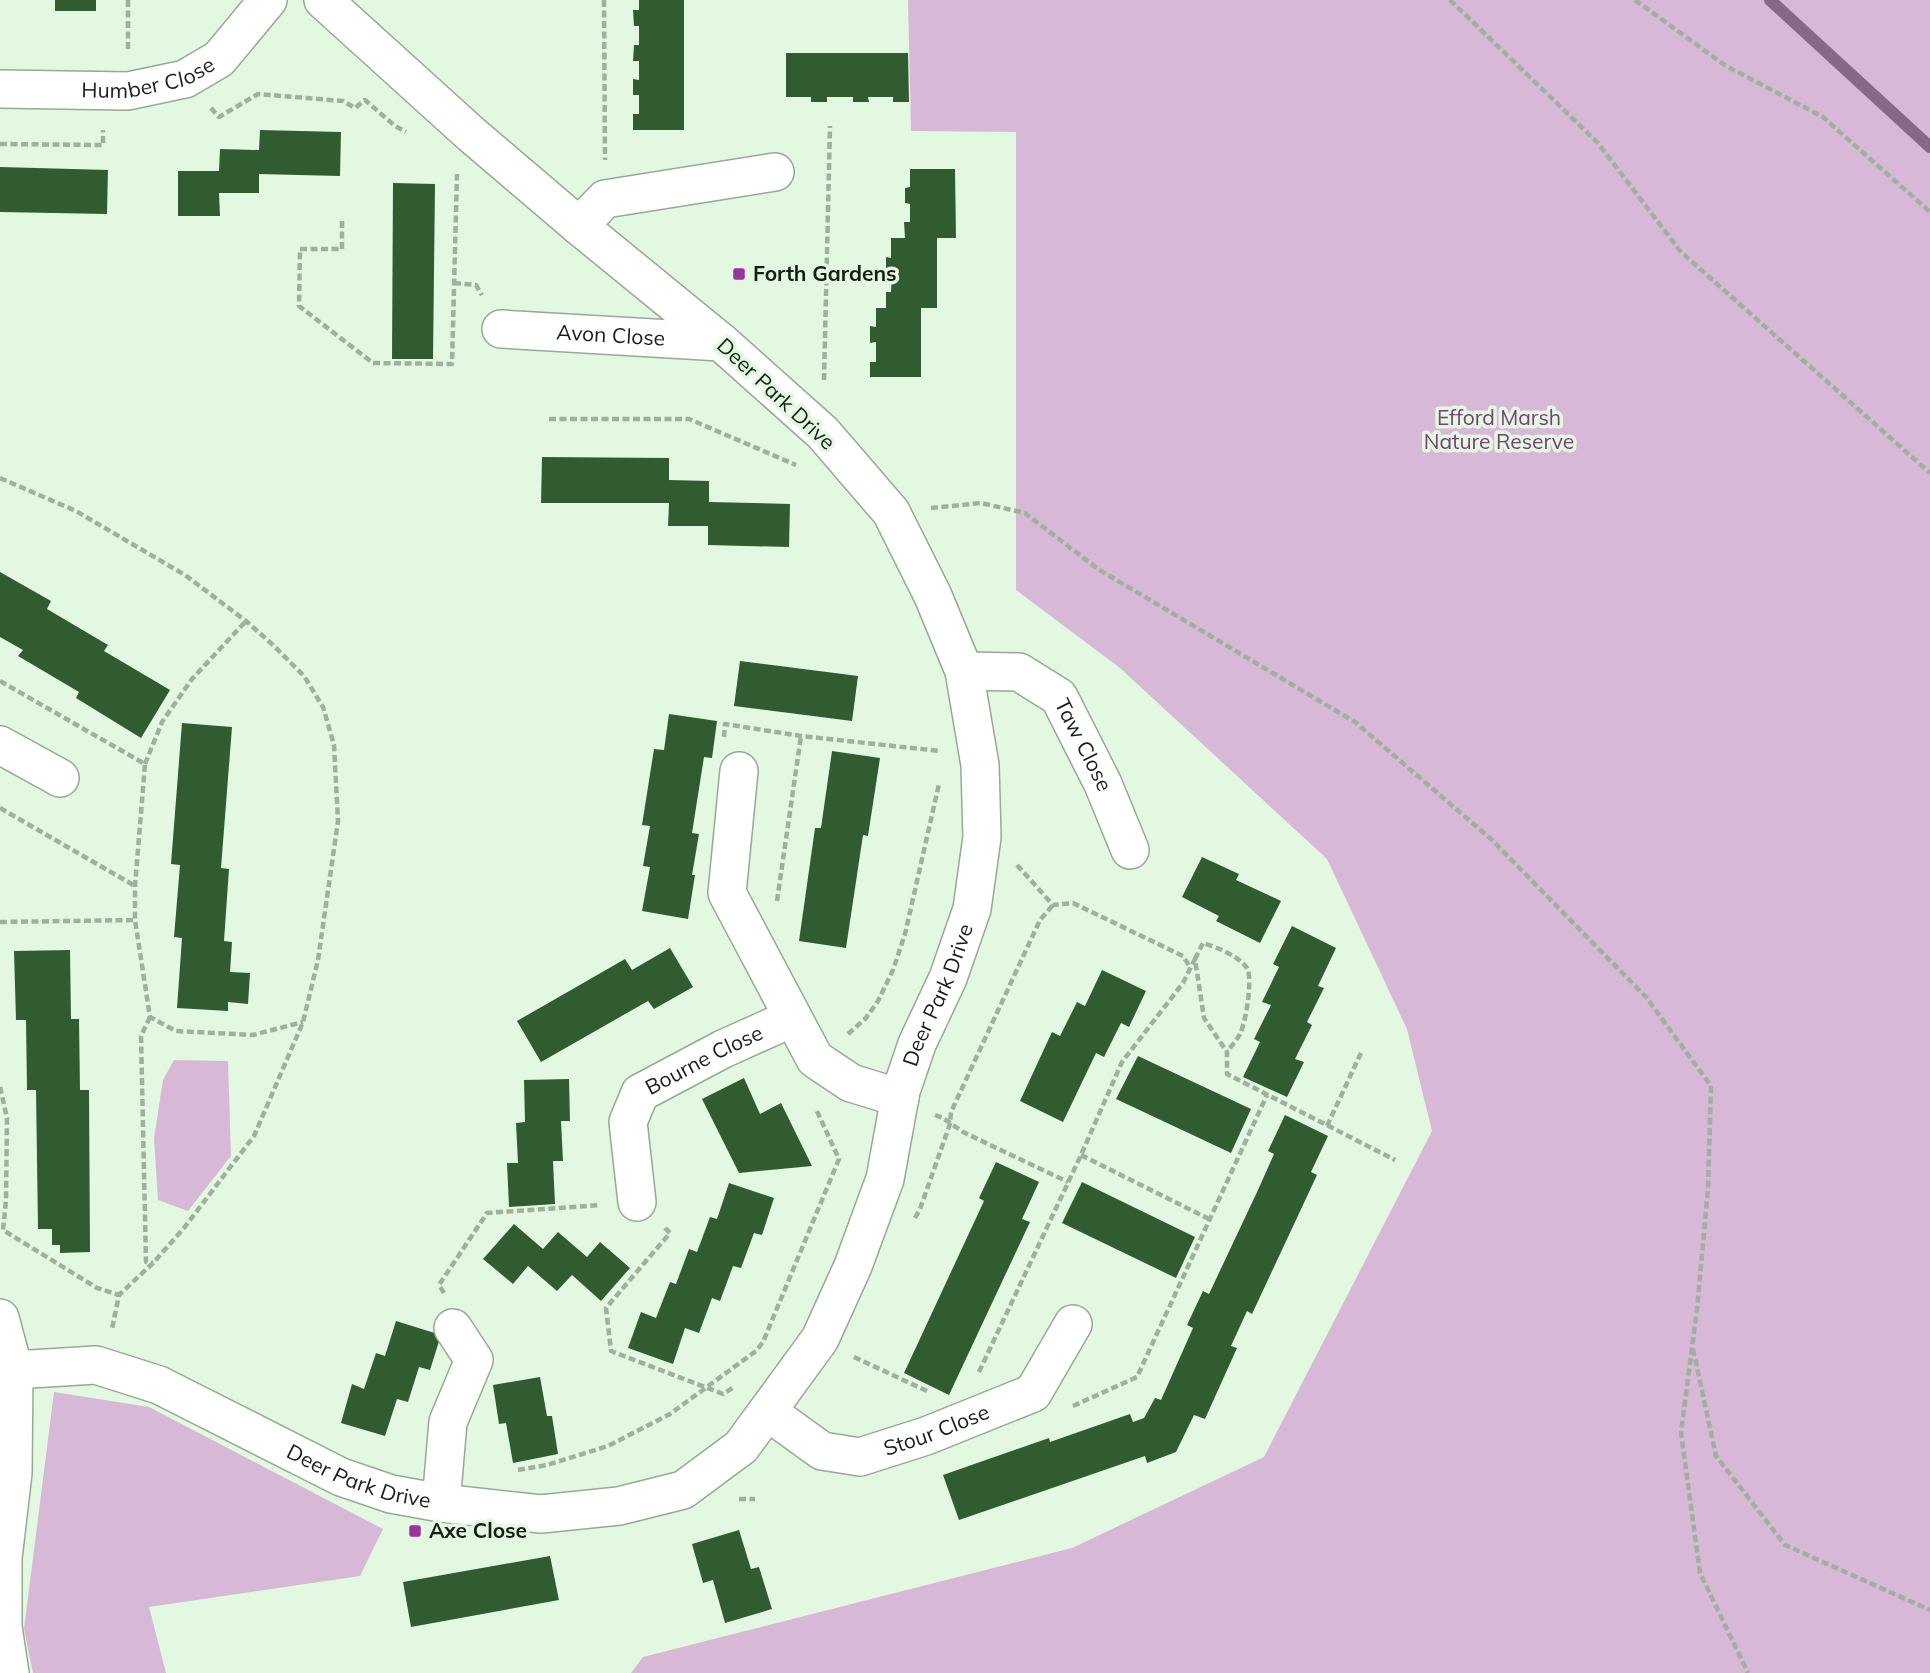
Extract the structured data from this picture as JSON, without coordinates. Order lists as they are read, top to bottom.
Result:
{
  "streets": {
    "street": [
      "Humber Close",
      "Avon Close",
      "Deer Park Drive",
      "Taw Close",
      "Bourne Close",
      "Stour Close"
    ]
  },
  "crossings": [
    ["Avon Close", "Deer Park Drive"],
    ["Deer Park Drive", "Taw Close"],
    ["Deer Park Drive", "Stour Close"]
  ],
  "parks": ["Efford Marsh Nature Reserve"],
  "places": {
    "transit": ["Forth Gardens", "Axe Close"]
  }
}
